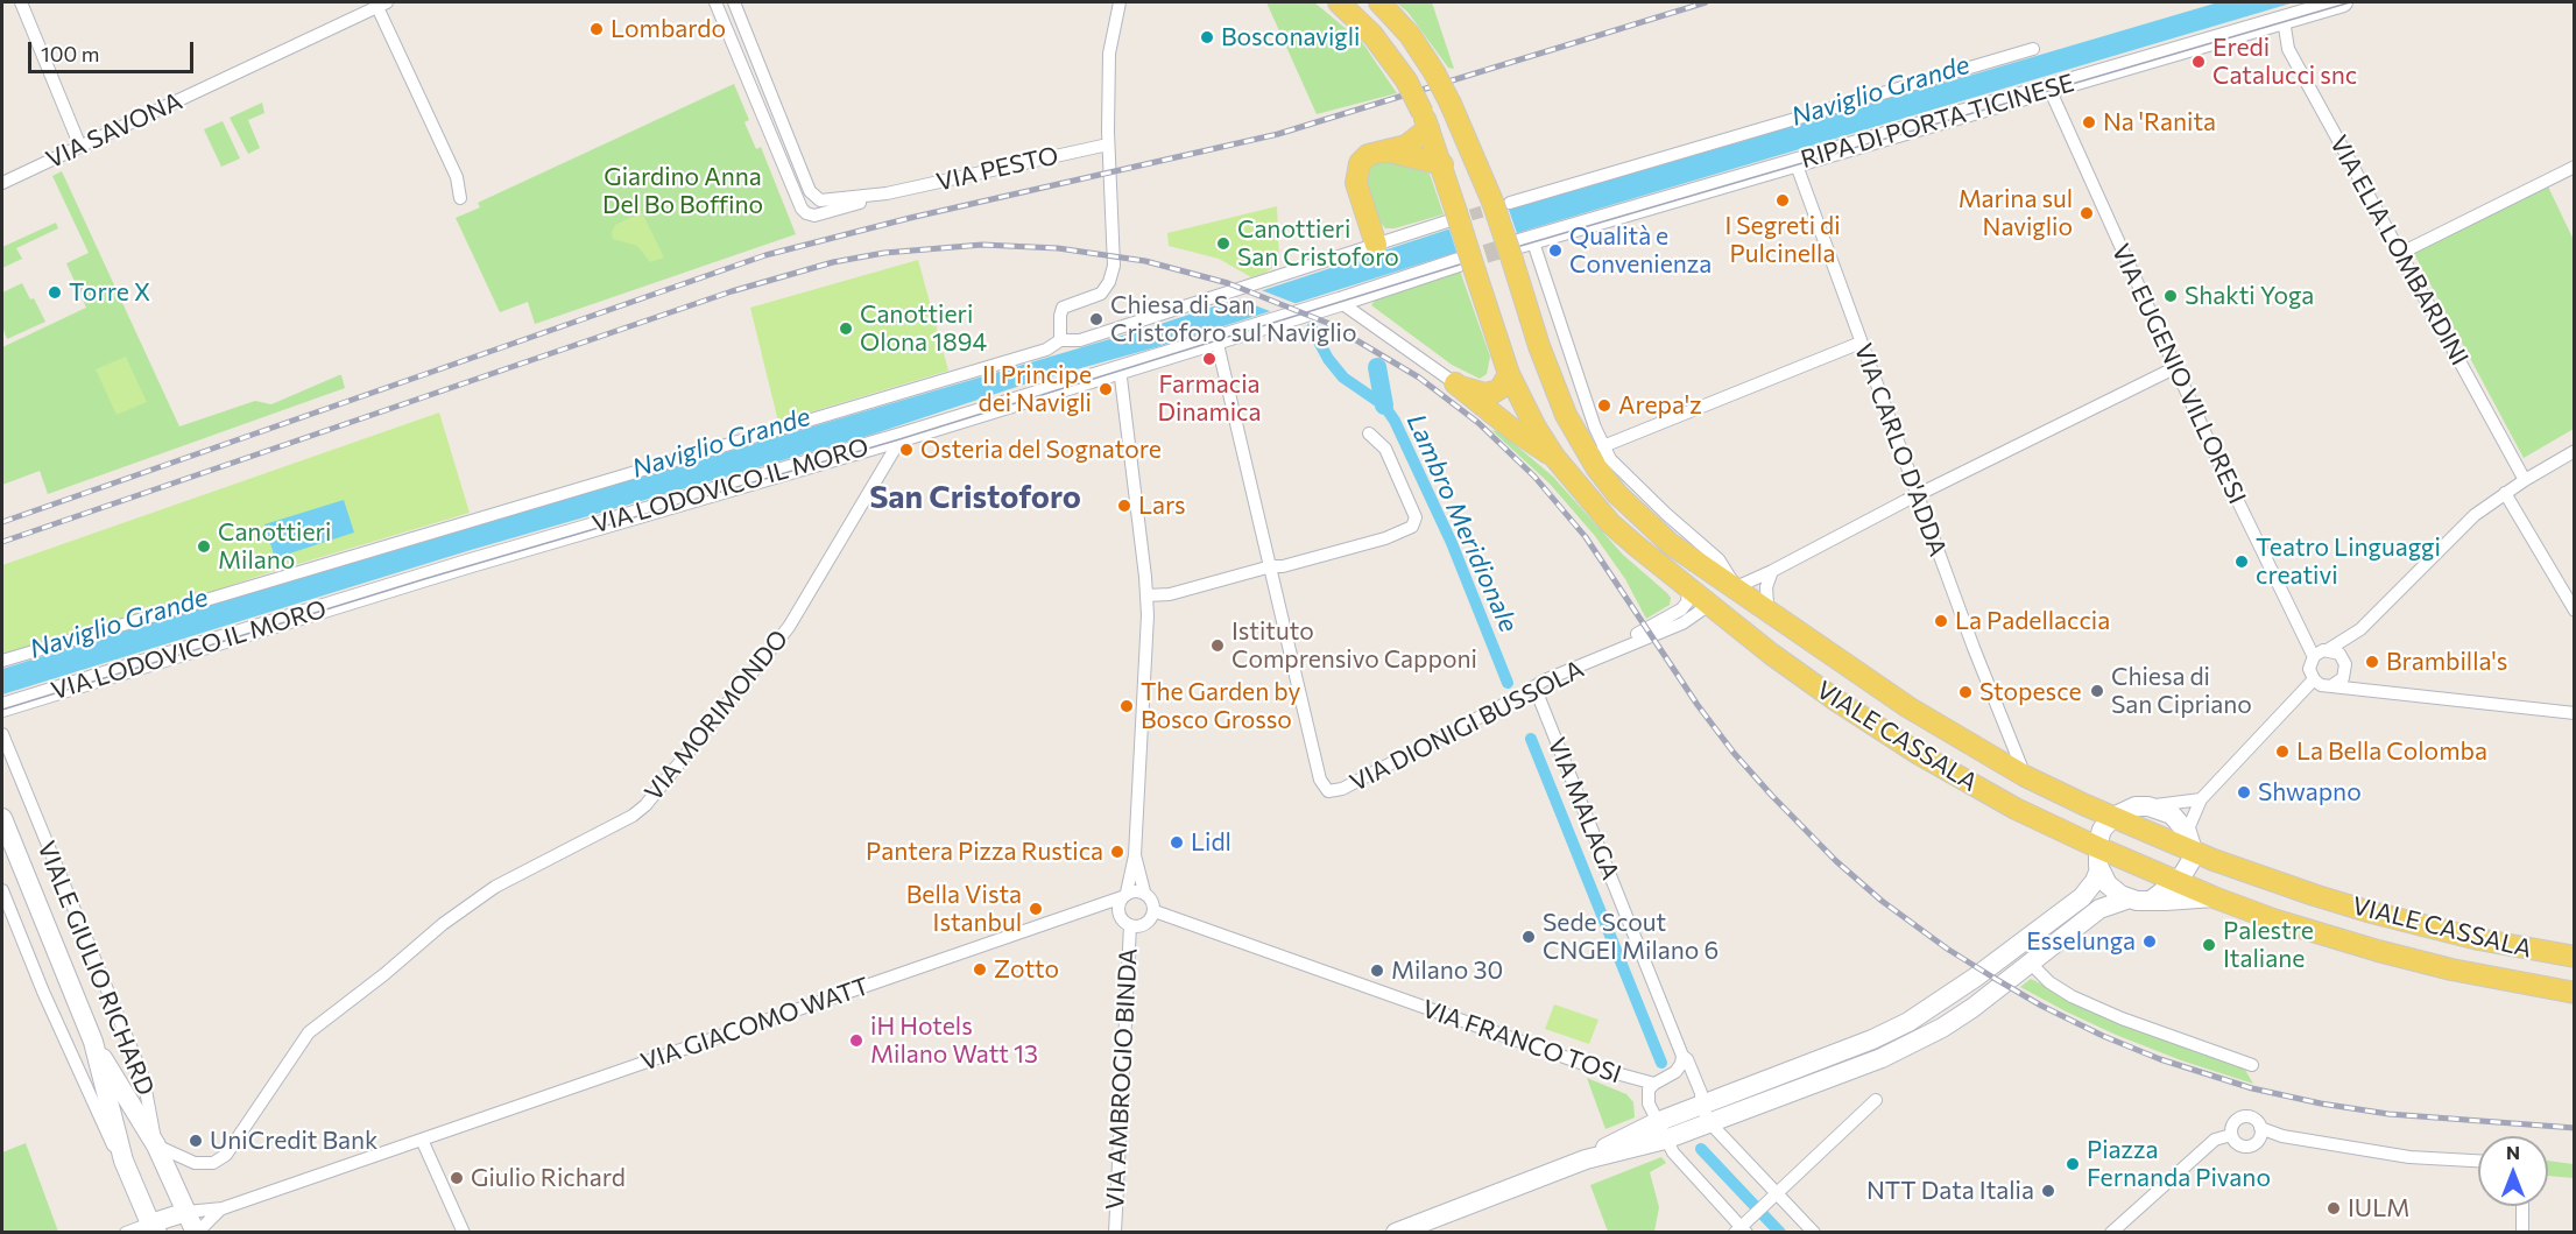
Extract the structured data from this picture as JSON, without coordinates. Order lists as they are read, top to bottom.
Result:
{
  "streets": {
    "main road": ["VIALE CASSALA"],
    "street": [
      "RIPA DI PORTA TICINESE",
      "VIA SAVONA",
      "VIA PESTO",
      "VIA ELIA LOMBARDINI",
      "VIA EUGENIO VILLORESI",
      "VIA CARLO D'ADDA",
      "VIA LODOVICO IL MORO",
      "VIA MORIMONDO",
      "VIA DIONIGI BUSSOLA",
      "VIA MALAGA",
      "VIALE GIULIO RICHARD",
      "VIA GIACOMO WATT",
      "VIA FRANCO TOSI",
      "VIA AMBROGIO BINDA"
    ]
  },
  "crossings": [
    ["RIPA DI PORTA TICINESE", "VIA ELIA LOMBARDINI"],
    ["RIPA DI PORTA TICINESE", "VIA EUGENIO VILLORESI"],
    ["RIPA DI PORTA TICINESE", "VIA CARLO D'ADDA"],
    ["RIPA DI PORTA TICINESE", "VIALE CASSALA"],
    ["VIA CARLO D'ADDA", "VIALE CASSALA"],
    ["VIA LODOVICO IL MORO", "VIA MORIMONDO"],
    ["VIA LODOVICO IL MORO", "VIALE CASSALA"],
    ["VIA MORIMONDO", "VIALE GIULIO RICHARD"],
    ["VIA DIONIGI BUSSOLA", "VIALE CASSALA"],
    ["VIA DIONIGI BUSSOLA", "VIA MALAGA"],
    ["VIA GIACOMO WATT", "VIA FRANCO TOSI"],
    ["VIA GIACOMO WATT", "VIA AMBROGIO BINDA"],
    ["VIA FRANCO TOSI", "VIA AMBROGIO BINDA"]
  ],
  "districts": ["San Cristoforo"],
  "water": ["Naviglio Grande", "Lambro Meridionale"],
  "parks": ["Giardino Anna Del Bo Boffino"],
  "places": [
    "Lombardo",
    "Bosconavigli",
    "Eredi Catalucci snc",
    "Na 'Ranita",
    "I Segreti di Pulcinella",
    "Marina sul Naviglio",
    "Canottieri San Cristoforo",
    "Qualità e Convenienza",
    "Torre X",
    "Shakti Yoga",
    "Chiesa di San Cristoforo sul Naviglio",
    "Canottieri Olona 1894",
    "Farmacia Dinamica",
    "II Principe dei Navigli",
    "Arepa'z",
    "Osteria del Sognatore",
    "Lars",
    "Canottieri Milano",
    "Teatro Linguaggi creativi",
    "La Padellaccia",
    "Istituto Comprensivo Capponi",
    "Brambilla's",
    "Chiesa di San Cipriano",
    "Stopesce",
    "The Garden by Bosco Grosso",
    "La Bella Colomba",
    "Shwapno",
    "Lidl",
    "Pantera Pizza Rustica",
    "Bella Vista Istanbul",
    "Sede Scout CNGEI Milano 6",
    "Esselunga",
    "Palestre Italiane",
    "Zotto",
    "Milano 30",
    "iH Hotels Milano Watt 13",
    "UniCredit Bank",
    "Piazza Fernanda Pivano",
    "Giulio Richard",
    "NTT Data Italia",
    "IULM"
  ],
  "scale_bar": "100 m",
  "north": "top"
}
